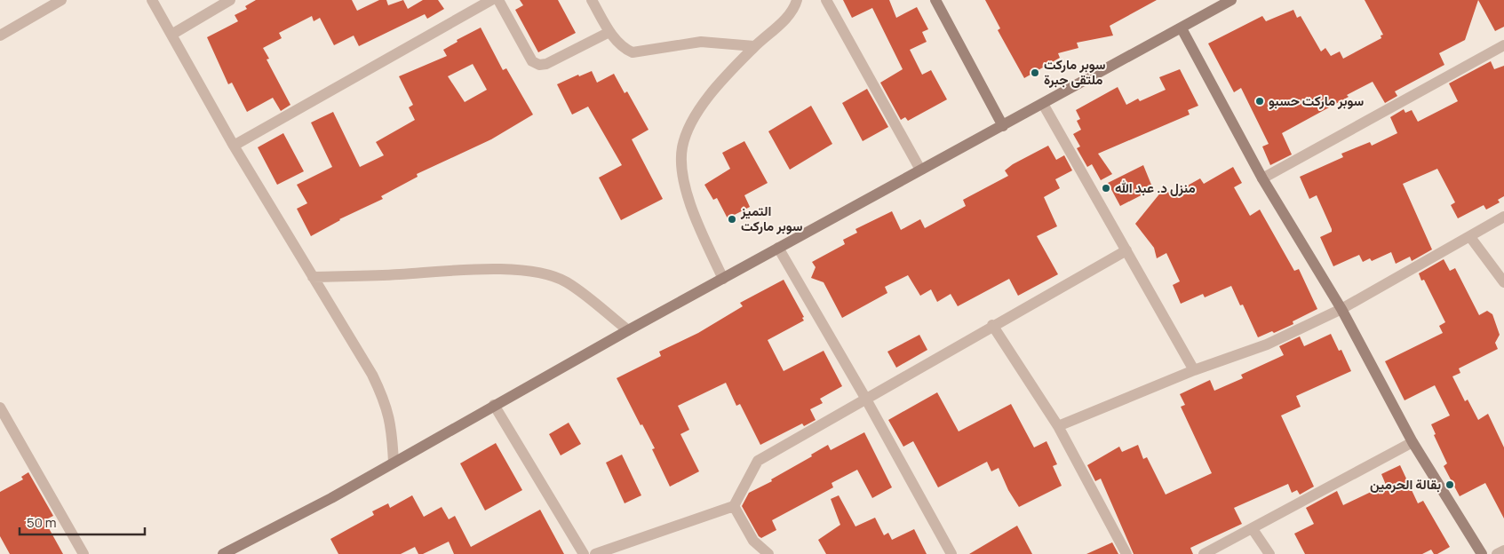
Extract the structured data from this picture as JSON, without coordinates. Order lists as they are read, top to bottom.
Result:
{
  "places": [
    "سوبر ماركت ملتقى جبرة",
    "سوبر ماركت حسبو",
    "منزل د. عبد الله",
    "التميز سوبر ماركت",
    "بقالة الحرمين"
  ],
  "scale_bar": "50 m"
}
